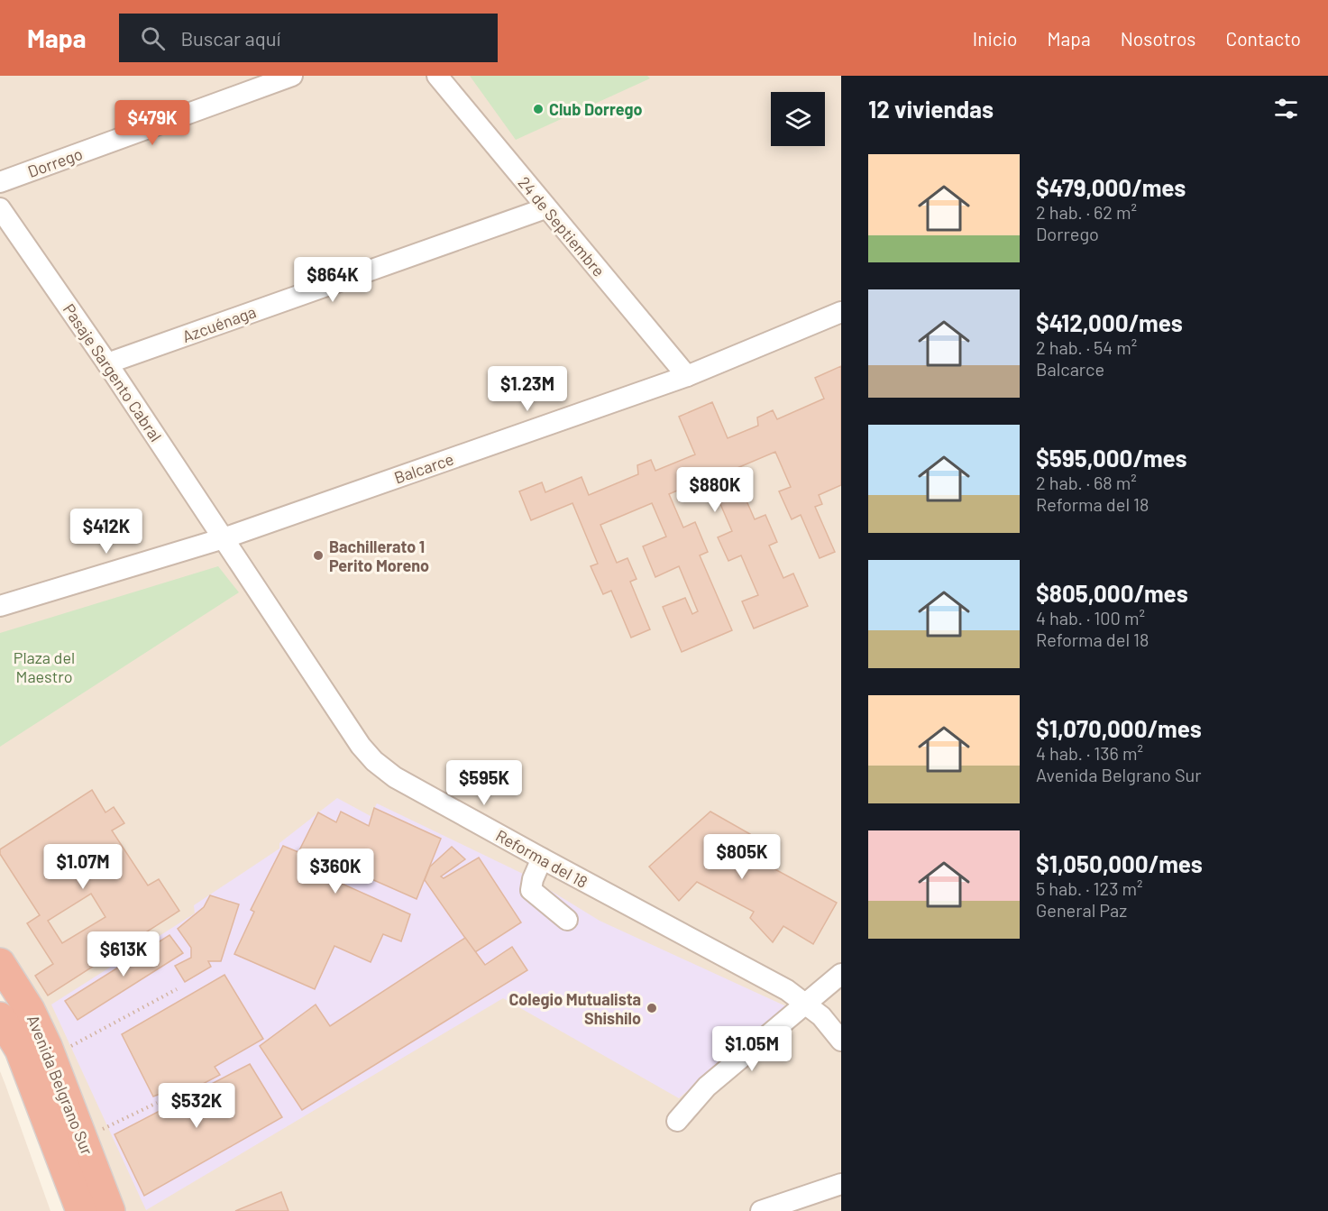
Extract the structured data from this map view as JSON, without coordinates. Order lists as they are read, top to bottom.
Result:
{
  "streets": {
    "highway": ["Avenida Belgrano Sur"],
    "street": [
      "Dorrego",
      "24 de Septiembre",
      "Azcuénaga",
      "Pasaje Sargento Cabral",
      "Balcarce",
      "Reforma del 18"
    ]
  },
  "crossings": [
    ["24 de Septiembre", "Azcuénaga"],
    ["24 de Septiembre", "Balcarce"],
    ["Azcuénaga", "Pasaje Sargento Cabral"],
    ["Pasaje Sargento Cabral", "Balcarce"],
    ["Pasaje Sargento Cabral", "Reforma del 18"],
    ["Balcarce", "Reforma del 18"]
  ],
  "parks": ["Plaza del Maestro"],
  "places": ["Club Dorrego", "Bachillerato 1 Perito Moreno", "Colegio Mutualista Shishilo"],
  "page": {
    "header": "Mapa",
    "search": "Buscar aquí",
    "nav": [
      "Inicio",
      "Mapa",
      "Nosotros",
      "Contacto"
    ],
    "heading": "12 viviendas",
    "price": [
      "$479K",
      "$864K",
      "$1.23M",
      "$880K",
      "$412K",
      "$595K",
      "$805K",
      "$1.07M",
      "$360K",
      "$613K",
      "$1.05M",
      "$532K"
    ],
    "list": [
      {
        "name": "$479,000/mes",
        "note": "2 hab. · 62 m² · Dorrego"
      },
      {
        "name": "$412,000/mes",
        "note": "2 hab. · 54 m² · Balcarce"
      },
      {
        "name": "$595,000/mes",
        "note": "2 hab. · 68 m² · Reforma del 18"
      },
      {
        "name": "$805,000/mes",
        "note": "4 hab. · 100 m² · Reforma del 18"
      },
      {
        "name": "$1,070,000/mes",
        "note": "4 hab. · 136 m² · Avenida Belgrano Sur"
      },
      {
        "name": "$1,050,000/mes",
        "note": "5 hab. · 123 m² · General Paz"
      }
    ]
  }
}
